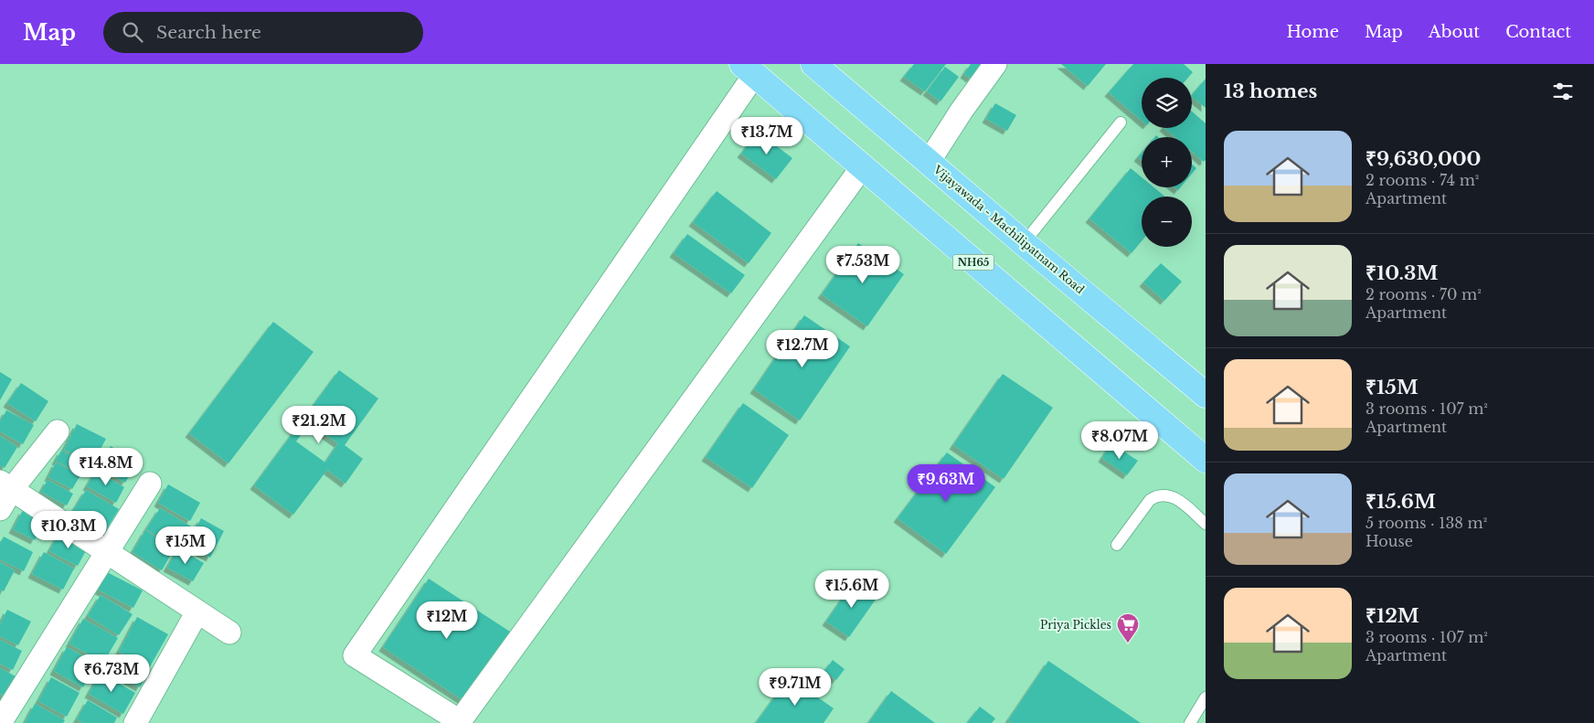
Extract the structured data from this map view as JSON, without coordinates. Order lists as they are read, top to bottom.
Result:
{
  "streets": {
    "highway": ["Vijayawada - Machilipatnam Road", "NH65"]
  },
  "places": {
    "supermarket": ["Priya Pickles"]
  },
  "page": {
    "header": "Map",
    "search": "Search here",
    "nav": [
      "Home",
      "Map",
      "About",
      "Contact"
    ],
    "heading": "13 homes",
    "map_buttons": ["+", "−"],
    "price": [
      "₹13.7M",
      "₹7.53M",
      "₹12.7M",
      "₹21.2M",
      "₹8.07M",
      "₹14.8M",
      "₹9.63M",
      "₹10.3M",
      "₹15M",
      "₹15.6M",
      "₹12M",
      "₹6.73M",
      "₹9.71M"
    ],
    "list": [
      {
        "name": "₹9,630,000",
        "note": "2 rooms · 74 m² · Apartment"
      },
      {
        "name": "₹10.3M",
        "note": "2 rooms · 70 m² · Apartment"
      },
      {
        "name": "₹15M",
        "note": "3 rooms · 107 m² · Apartment"
      },
      {
        "name": "₹15.6M",
        "note": "5 rooms · 138 m² · House"
      },
      {
        "name": "₹12M",
        "note": "3 rooms · 107 m² · Apartment"
      }
    ]
  }
}
